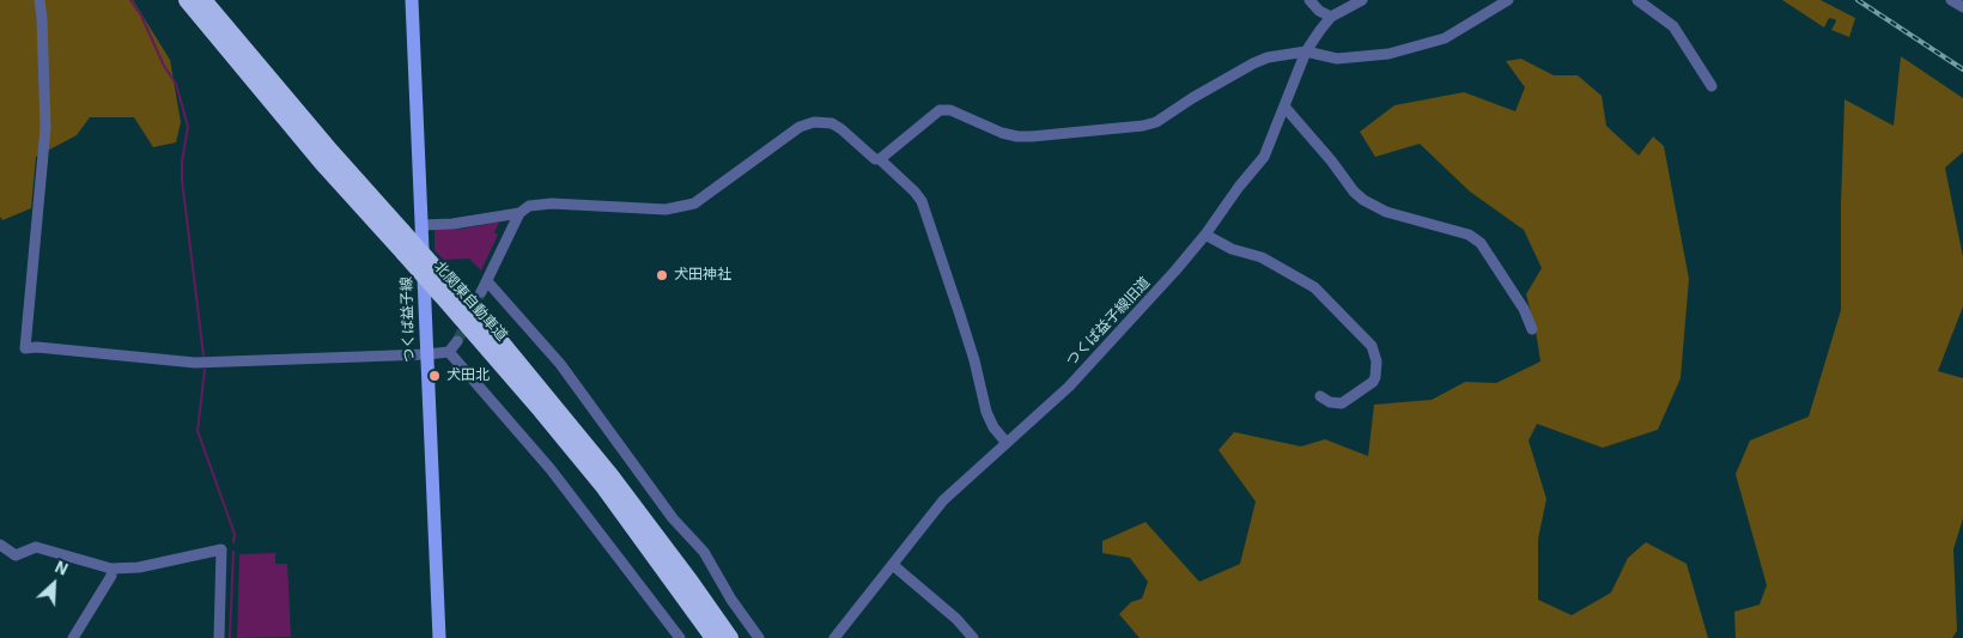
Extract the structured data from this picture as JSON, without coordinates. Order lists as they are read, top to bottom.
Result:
{
  "streets": {
    "highway": ["北関東自動車道"],
    "main road": ["つくば益子線"],
    "street": ["つくば益子線旧道"]
  },
  "places": ["犬田神社", "犬田北"],
  "north": "top right"
}
